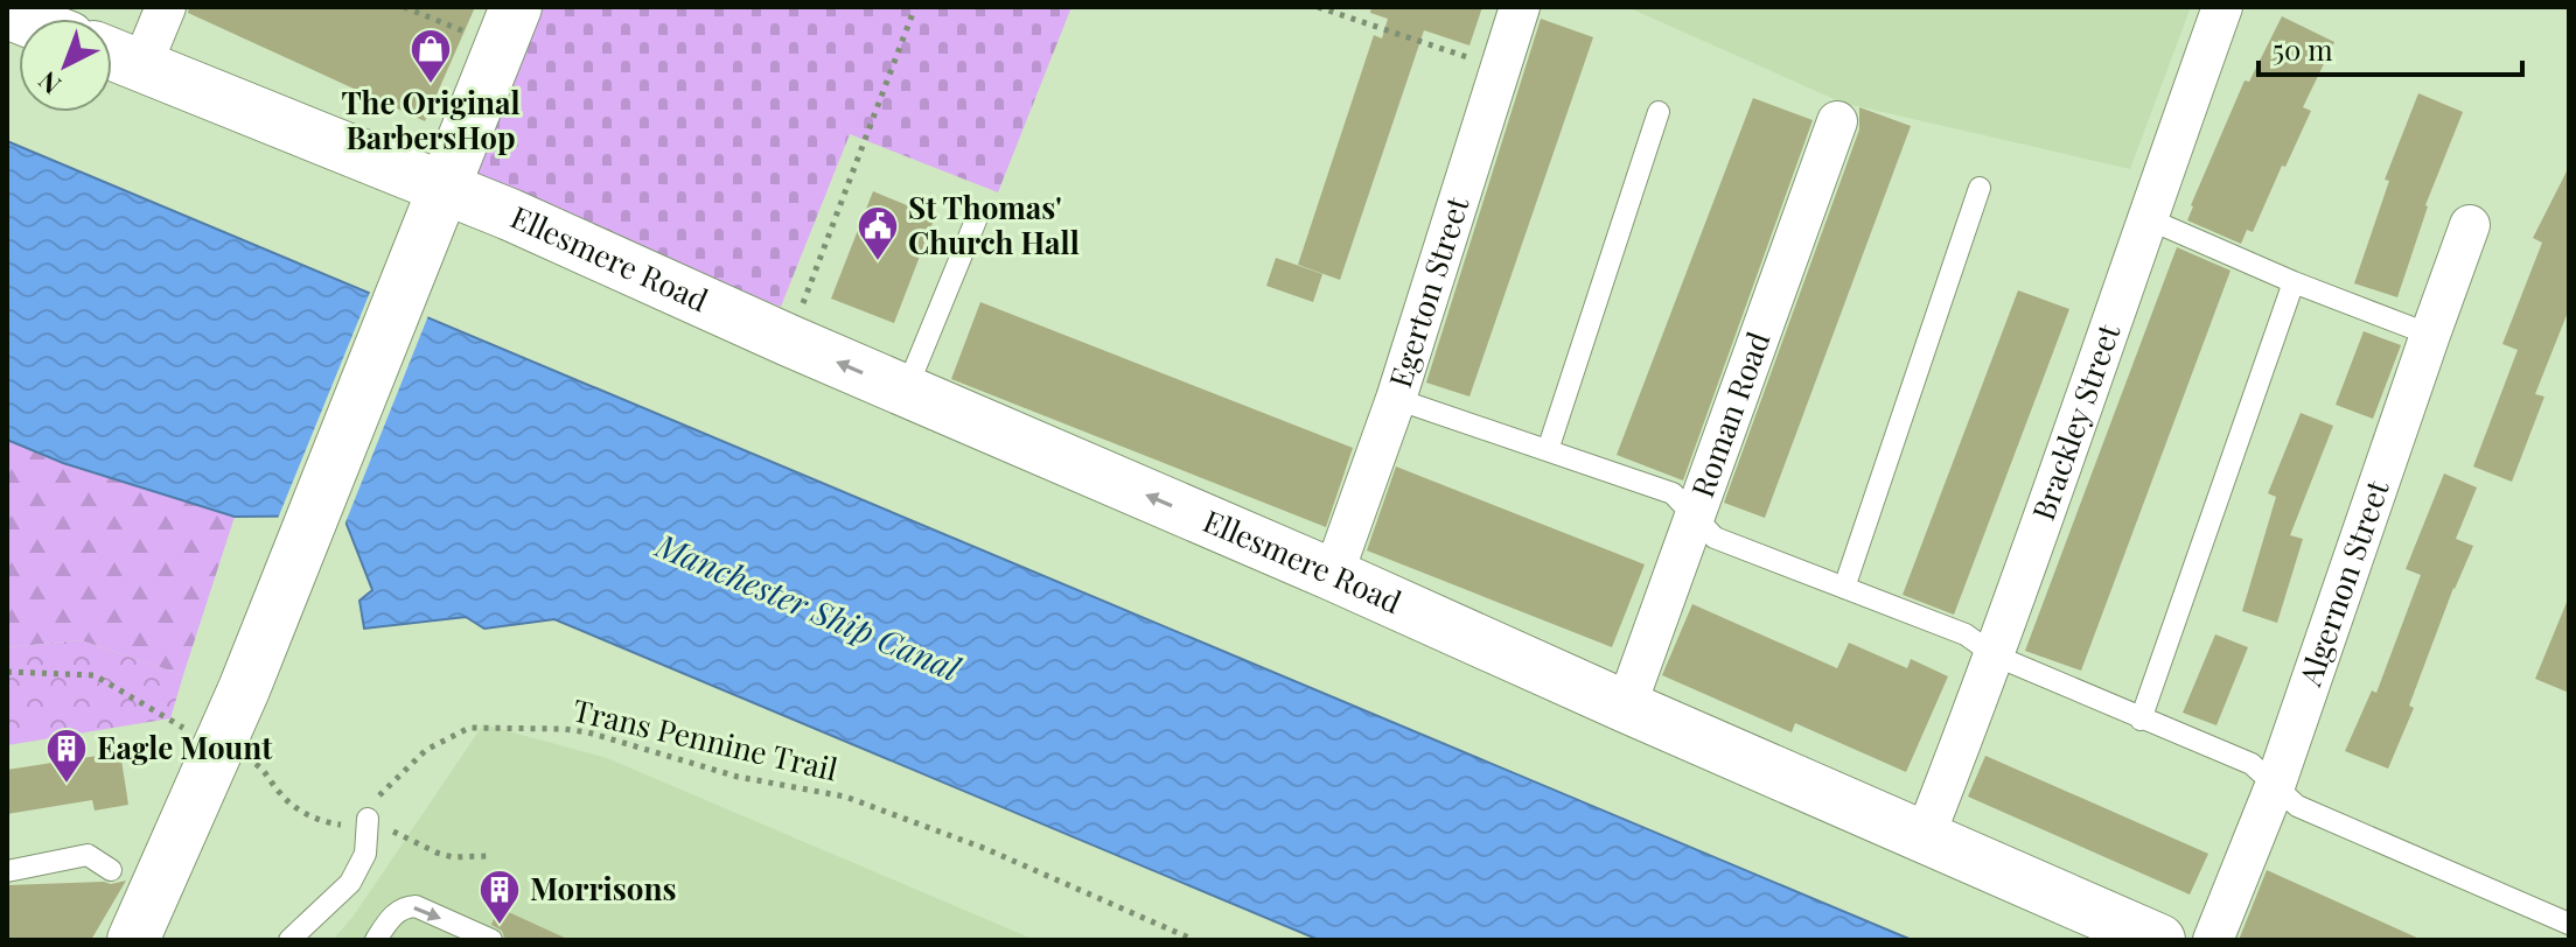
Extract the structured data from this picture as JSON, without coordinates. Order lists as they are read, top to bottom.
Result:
{
  "streets": {
    "main road": ["Ellesmere Road"],
    "street": [
      "Egerton Street",
      "Roman Road",
      "Brackley Street",
      "Algernon Street"
    ],
    "path": ["Trans Pennine Trail"]
  },
  "crossings": [
    ["Ellesmere Road", "Egerton Street"],
    ["Ellesmere Road", "Roman Road"],
    ["Ellesmere Road", "Brackley Street"]
  ],
  "water": ["Manchester Ship Canal"],
  "places": {
    "shop": ["The Original BarbersHop"],
    "public building": ["St Thomas' Church Hall"],
    "building": ["Eagle Mount", "Morrisons"]
  },
  "scale_bar": "50 m",
  "north": "bottom left"
}
